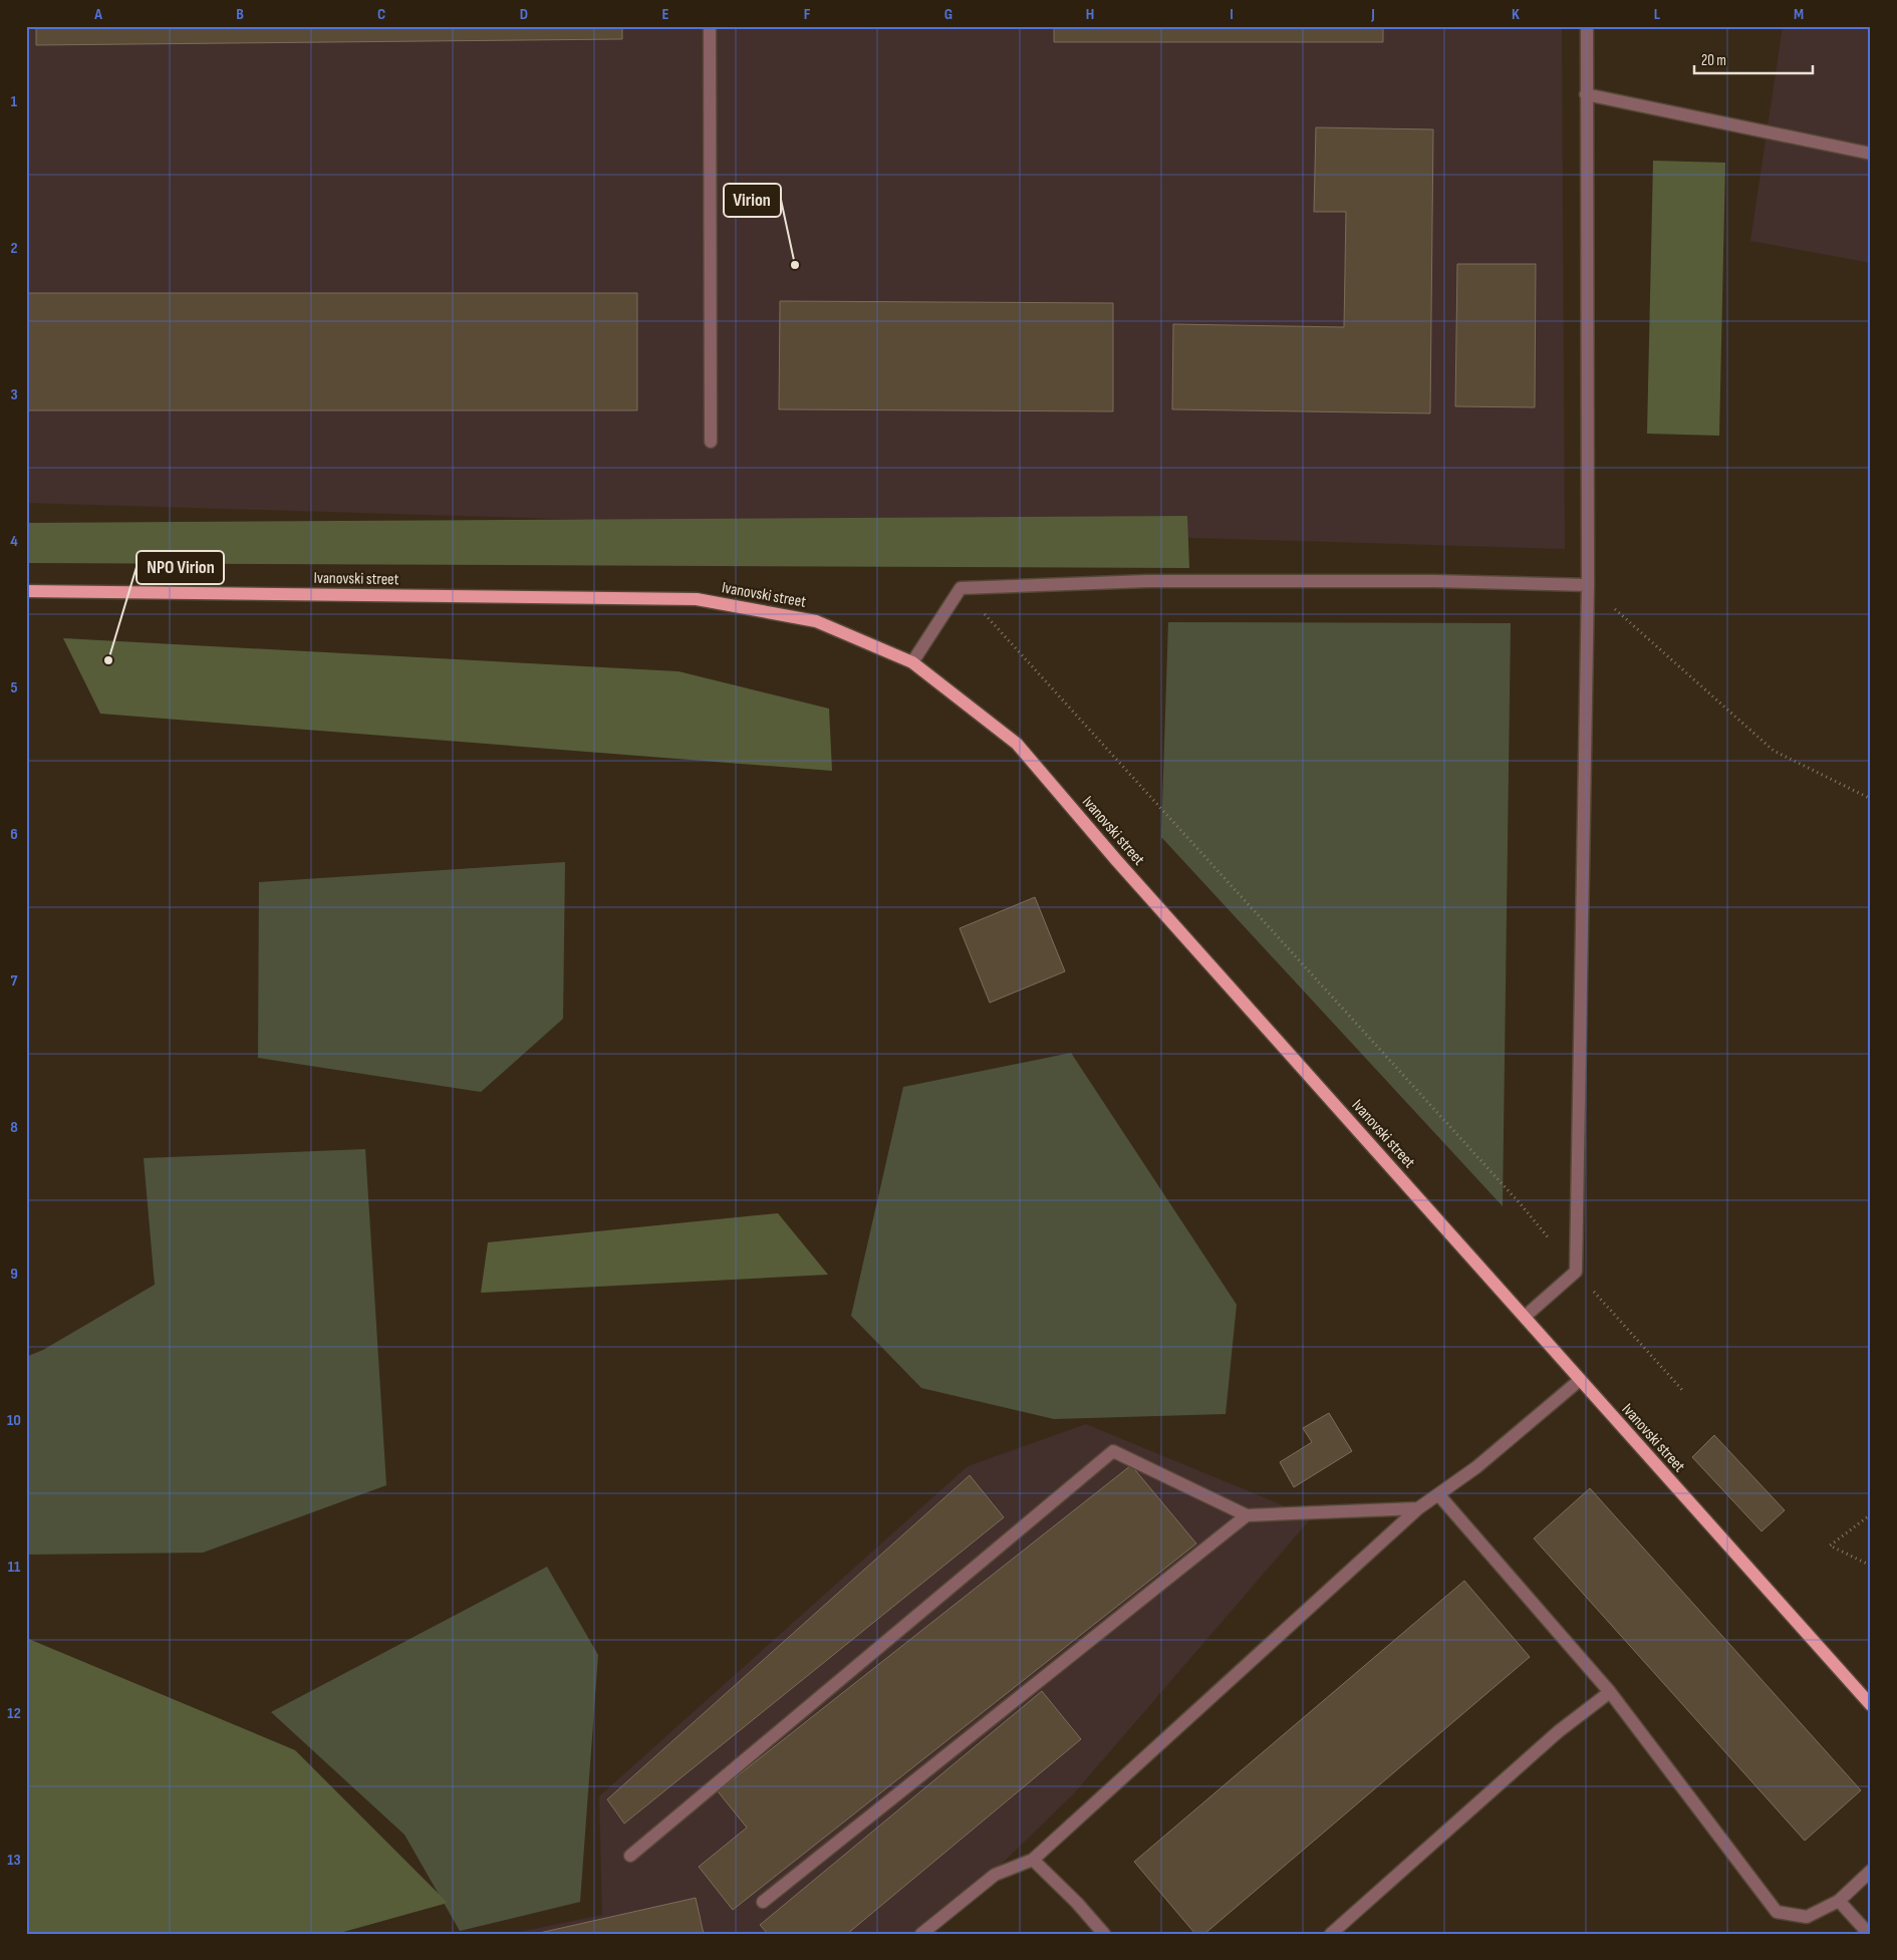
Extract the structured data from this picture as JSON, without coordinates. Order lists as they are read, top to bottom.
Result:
{
  "streets": {
    "main road": ["Ivanovski street"]
  },
  "places": ["Virion", "NPO Virion"],
  "scale_bar": "20 m",
  "grid": {
    "columns": [
      "A",
      "B",
      "C",
      "D",
      "E",
      "F",
      "G",
      "H",
      "I",
      "J",
      "K",
      "L",
      "M"
    ],
    "rows": [
      "1",
      "2",
      "3",
      "4",
      "5",
      "6",
      "7",
      "8",
      "9",
      "10",
      "11",
      "12",
      "13"
    ]
  }
}
